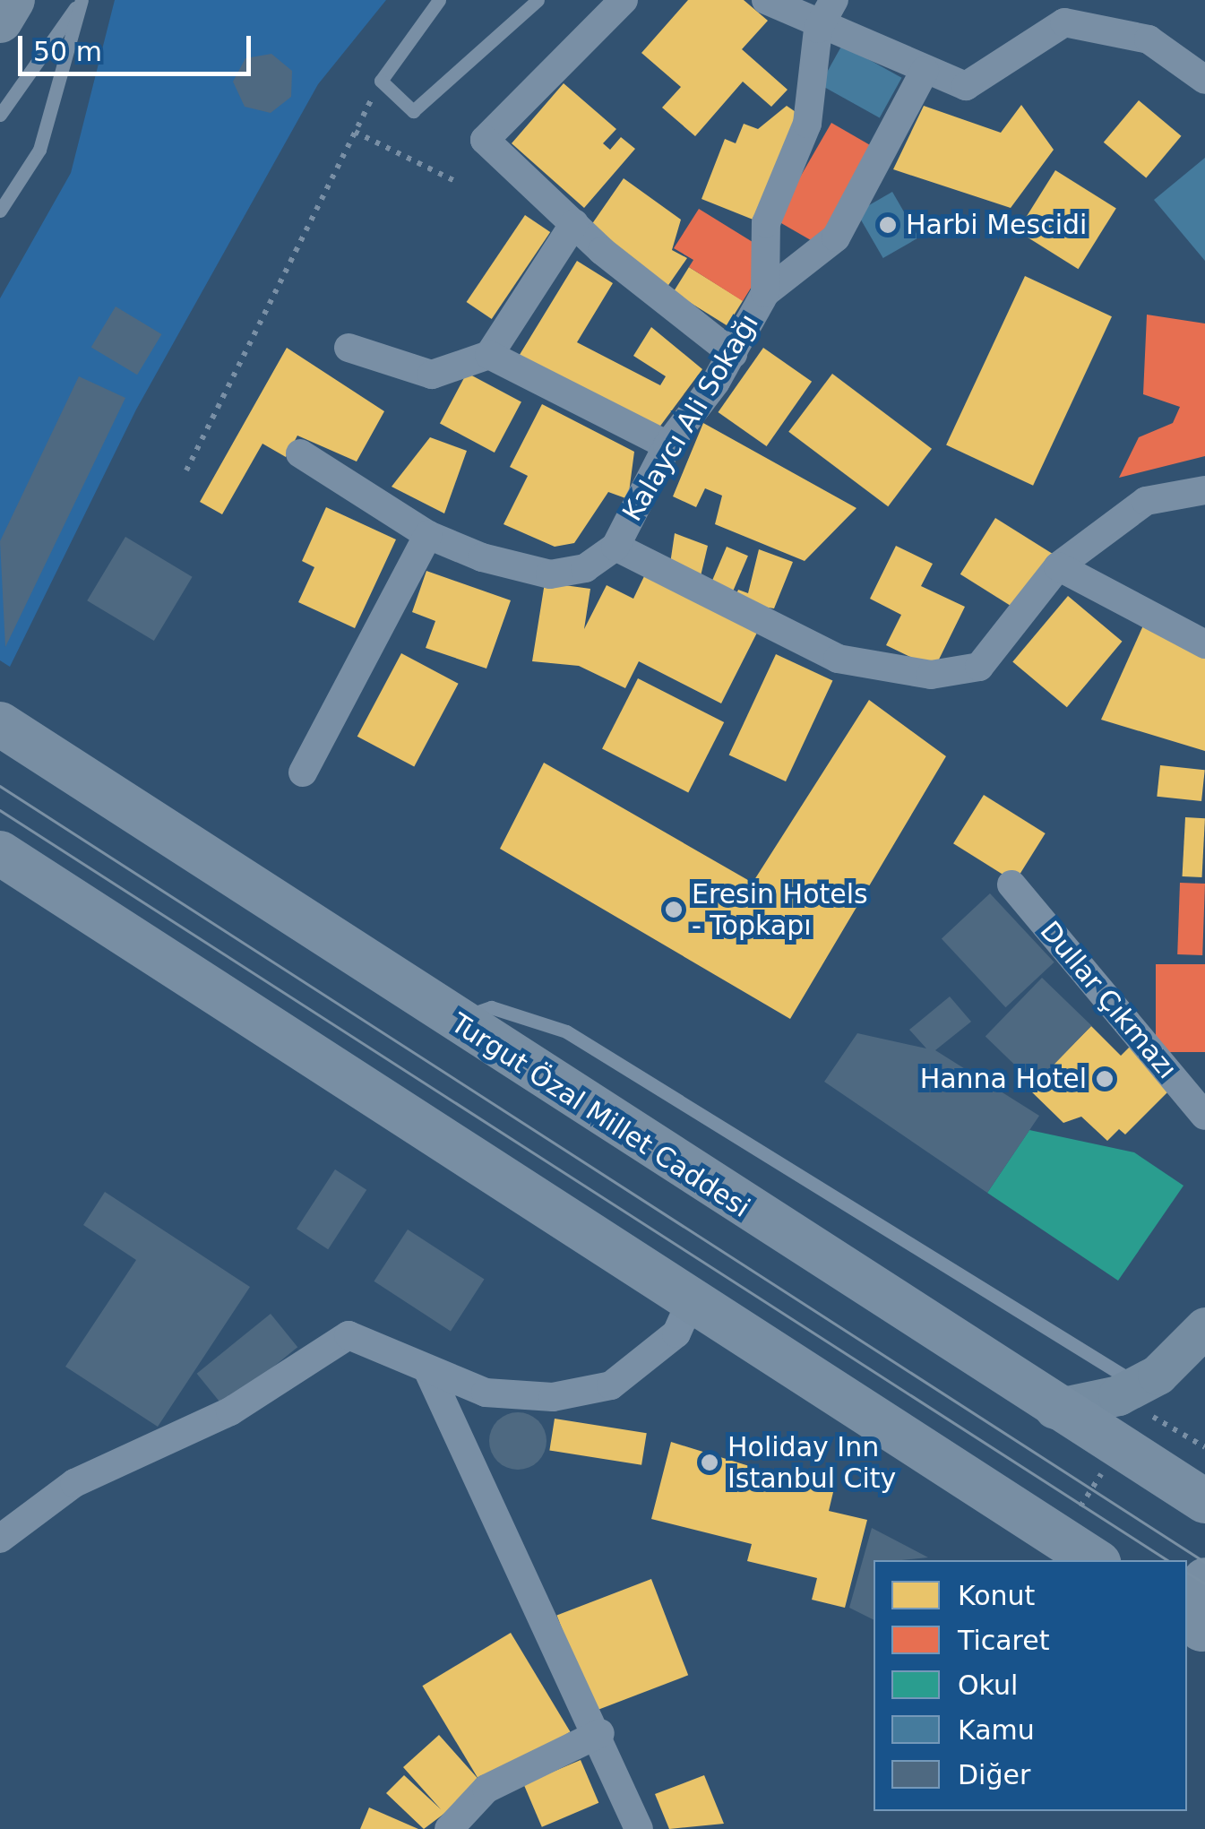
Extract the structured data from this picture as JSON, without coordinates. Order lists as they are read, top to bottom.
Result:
{
  "streets": {
    "main road": ["Turgut Özal Millet Caddesi"],
    "street": ["Kalaycı Ali Sokağı", "Dullar Çıkmazı"]
  },
  "places": [
    "Harbi Mescidi",
    "Eresin Hotels - Topkapı",
    "Hanna Hotel",
    "Holiday Inn Istanbul City"
  ],
  "legend": [
    "Konut",
    "Ticaret",
    "Okul",
    "Kamu",
    "Diğer"
  ],
  "scale_bar": "50 m"
}
